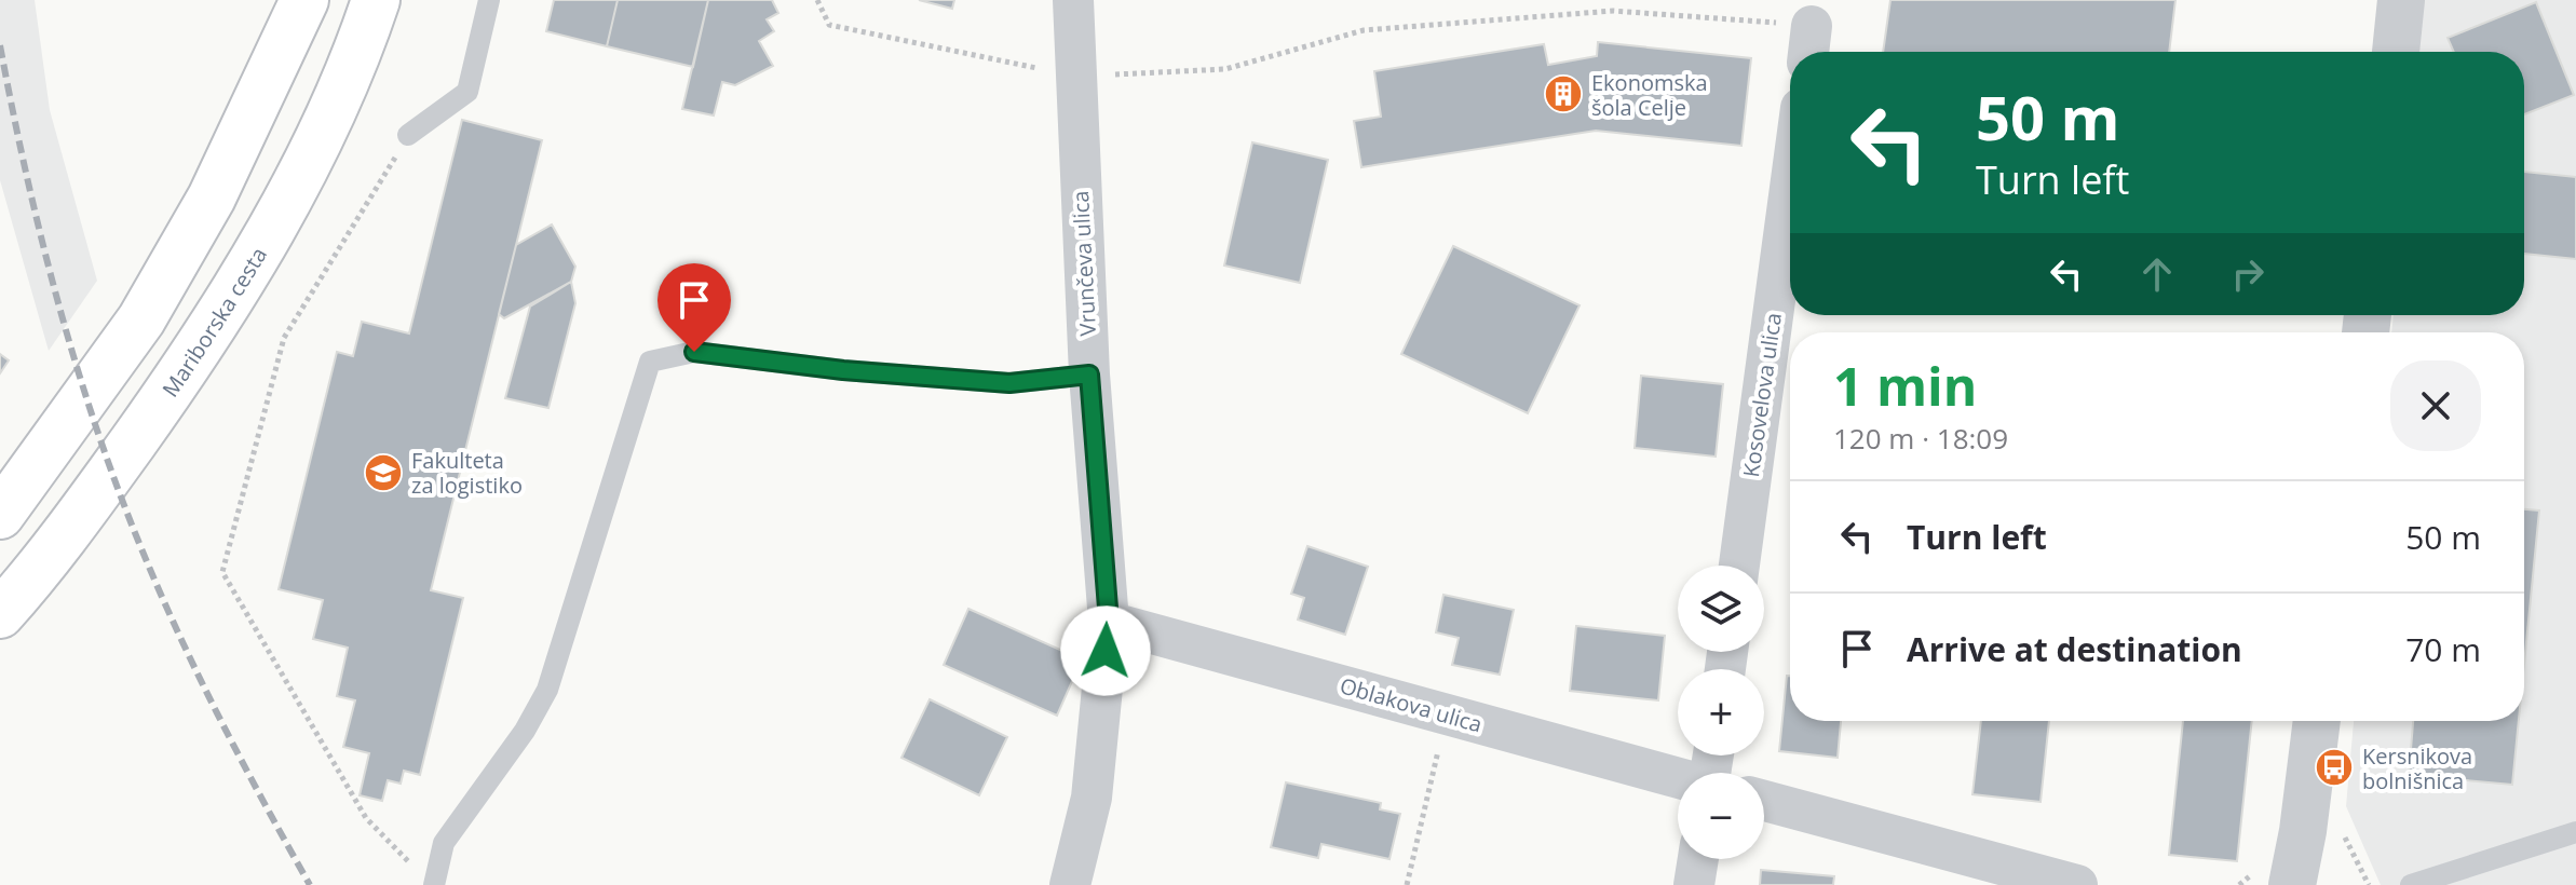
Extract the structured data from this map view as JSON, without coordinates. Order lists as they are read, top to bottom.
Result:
{
  "streets": {
    "main road": ["Mariborska cesta"],
    "street": ["Vrunčeva ulica", "Kosovelova ulica", "Oblakova ulica"]
  },
  "crossings": [
    ["Vrunčeva ulica", "Oblakova ulica"]
  ],
  "places": {
    "building": ["Ekonomska šola Celje"],
    "school or university": ["Fakulteta za logistiko"],
    "bus stop": ["Kersnikova bolnišnica"]
  },
  "page": {
    "turn": ["50 m", "Turn left"],
    "heading": ["1 min", "120 m · 18:09"],
    "list": [
      {
        "name": "Turn left",
        "value": "50 m"
      },
      {
        "name": "Arrive at destination",
        "value": "70 m"
      }
    ],
    "map_buttons": ["+", "−"]
  }
}
